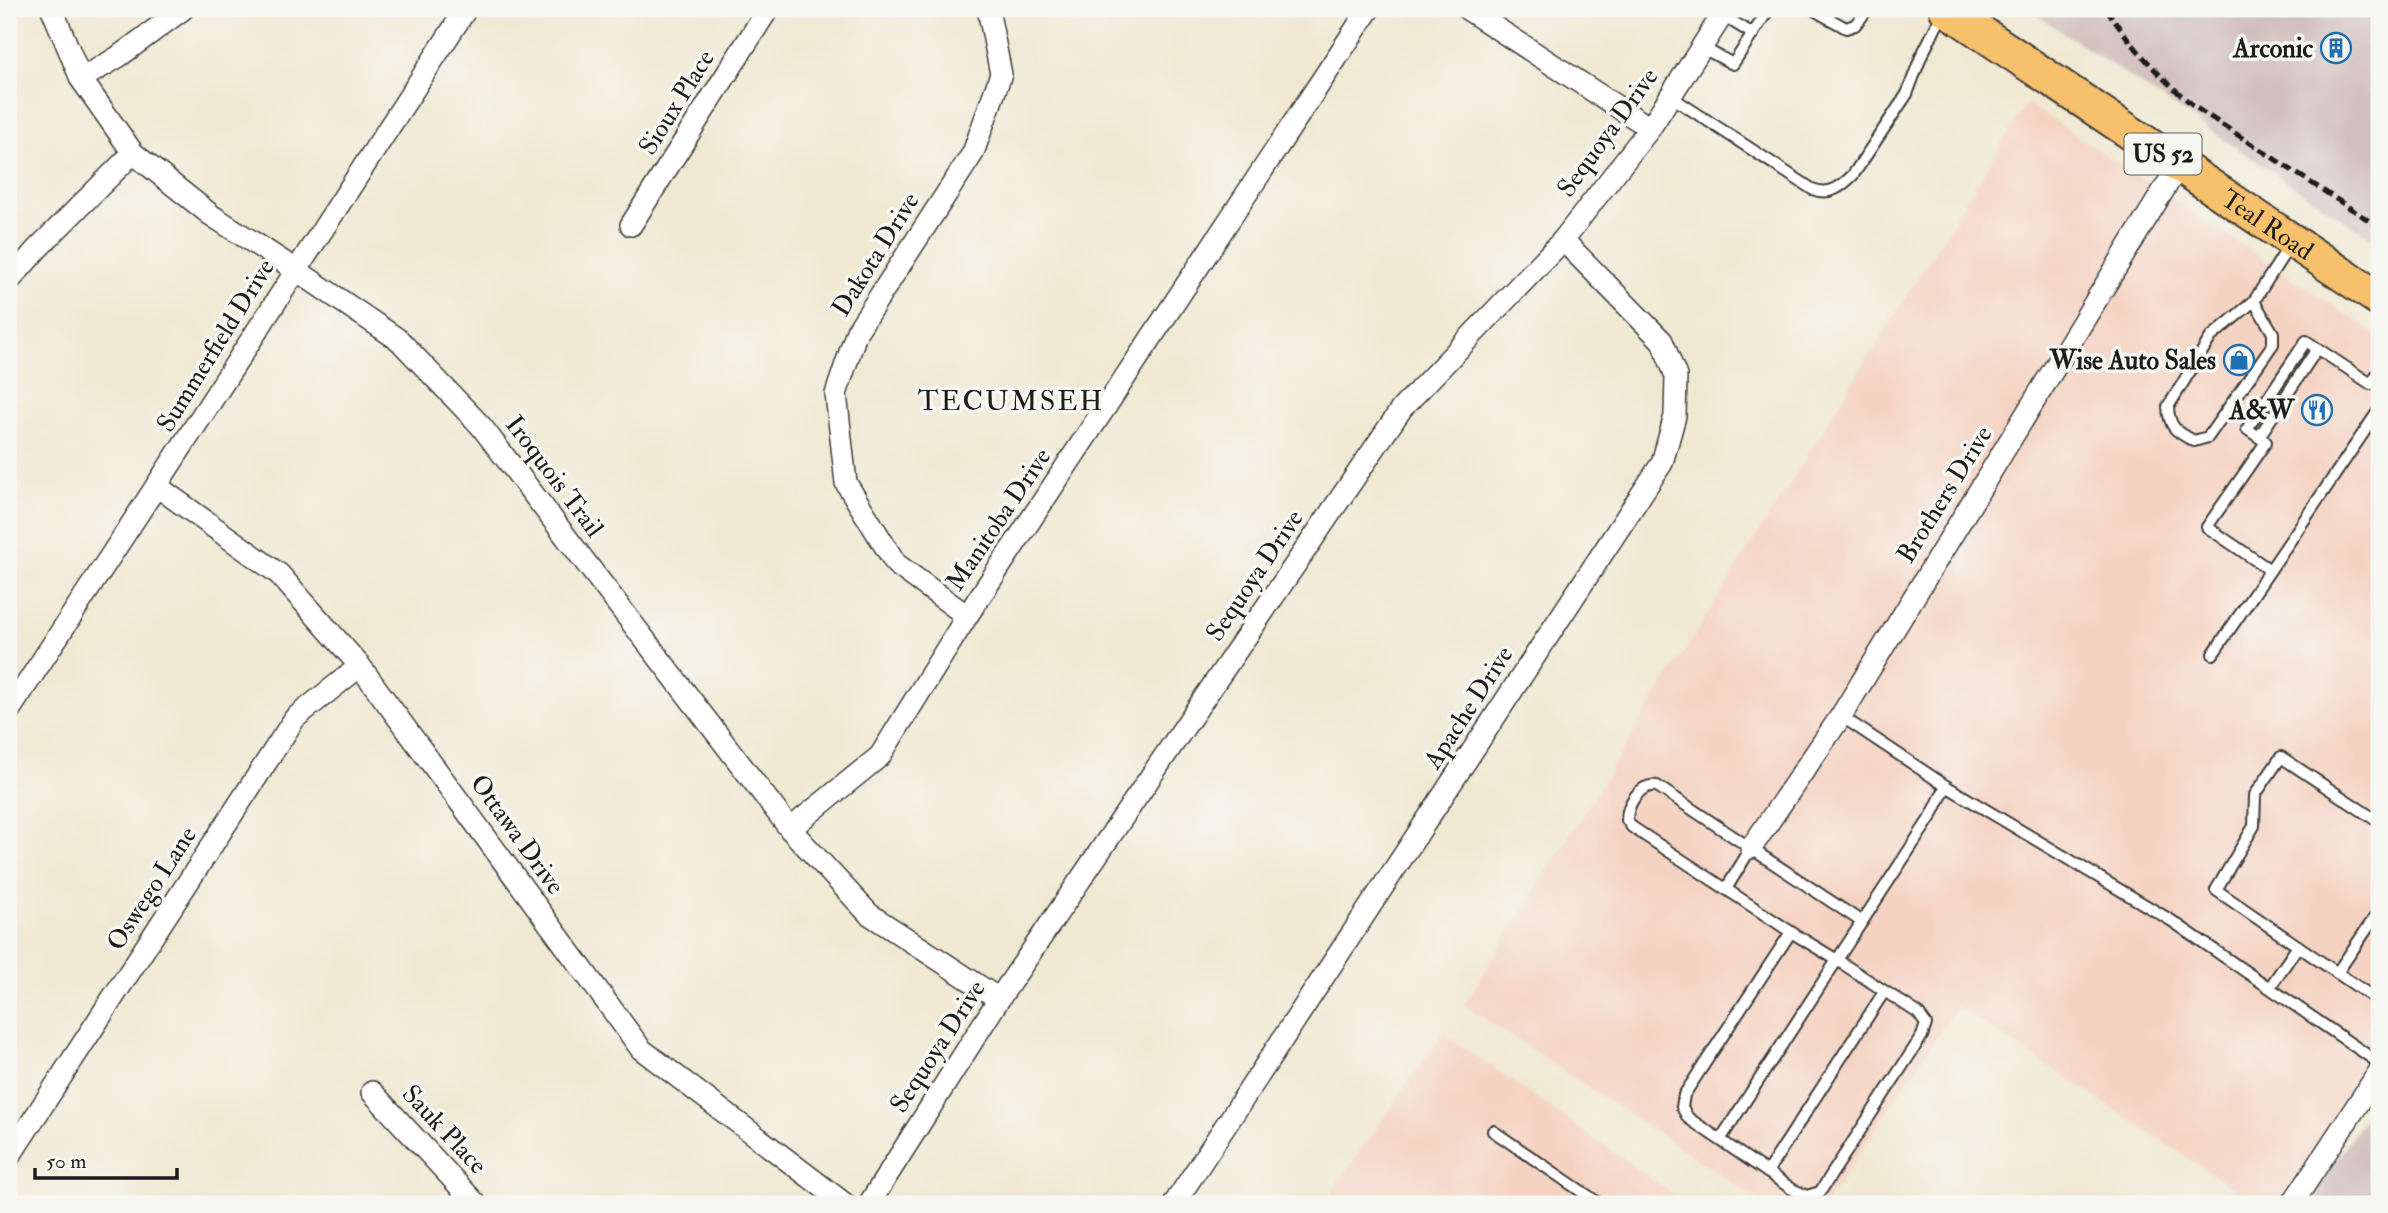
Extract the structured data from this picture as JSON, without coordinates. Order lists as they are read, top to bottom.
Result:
{
  "streets": {
    "main road": ["US 52", "Teal Road"],
    "street": [
      "Sioux Place",
      "Sequoya Drive",
      "Dakota Drive",
      "Summerfield Drive",
      "Iroquois Trail",
      "Brothers Drive",
      "Manitoba Drive",
      "Apache Drive",
      "Ottawa Drive",
      "Oswego Lane",
      "Sauk Place"
    ]
  },
  "crossings": [
    ["Sequoya Drive", "Iroquois Trail"],
    ["Sequoya Drive", "Apache Drive"],
    ["Teal Road", "Brothers Drive"],
    ["Dakota Drive", "Manitoba Drive"],
    ["Summerfield Drive", "Iroquois Trail"],
    ["Summerfield Drive", "Ottawa Drive"],
    ["Iroquois Trail", "Manitoba Drive"],
    ["Ottawa Drive", "Oswego Lane"]
  ],
  "districts": ["TECUMSEH"],
  "places": {
    "building": ["Arconic"],
    "shop": ["Wise Auto Sales"],
    "restaurant": ["A&W"]
  },
  "scale_bar": "50 m"
}
